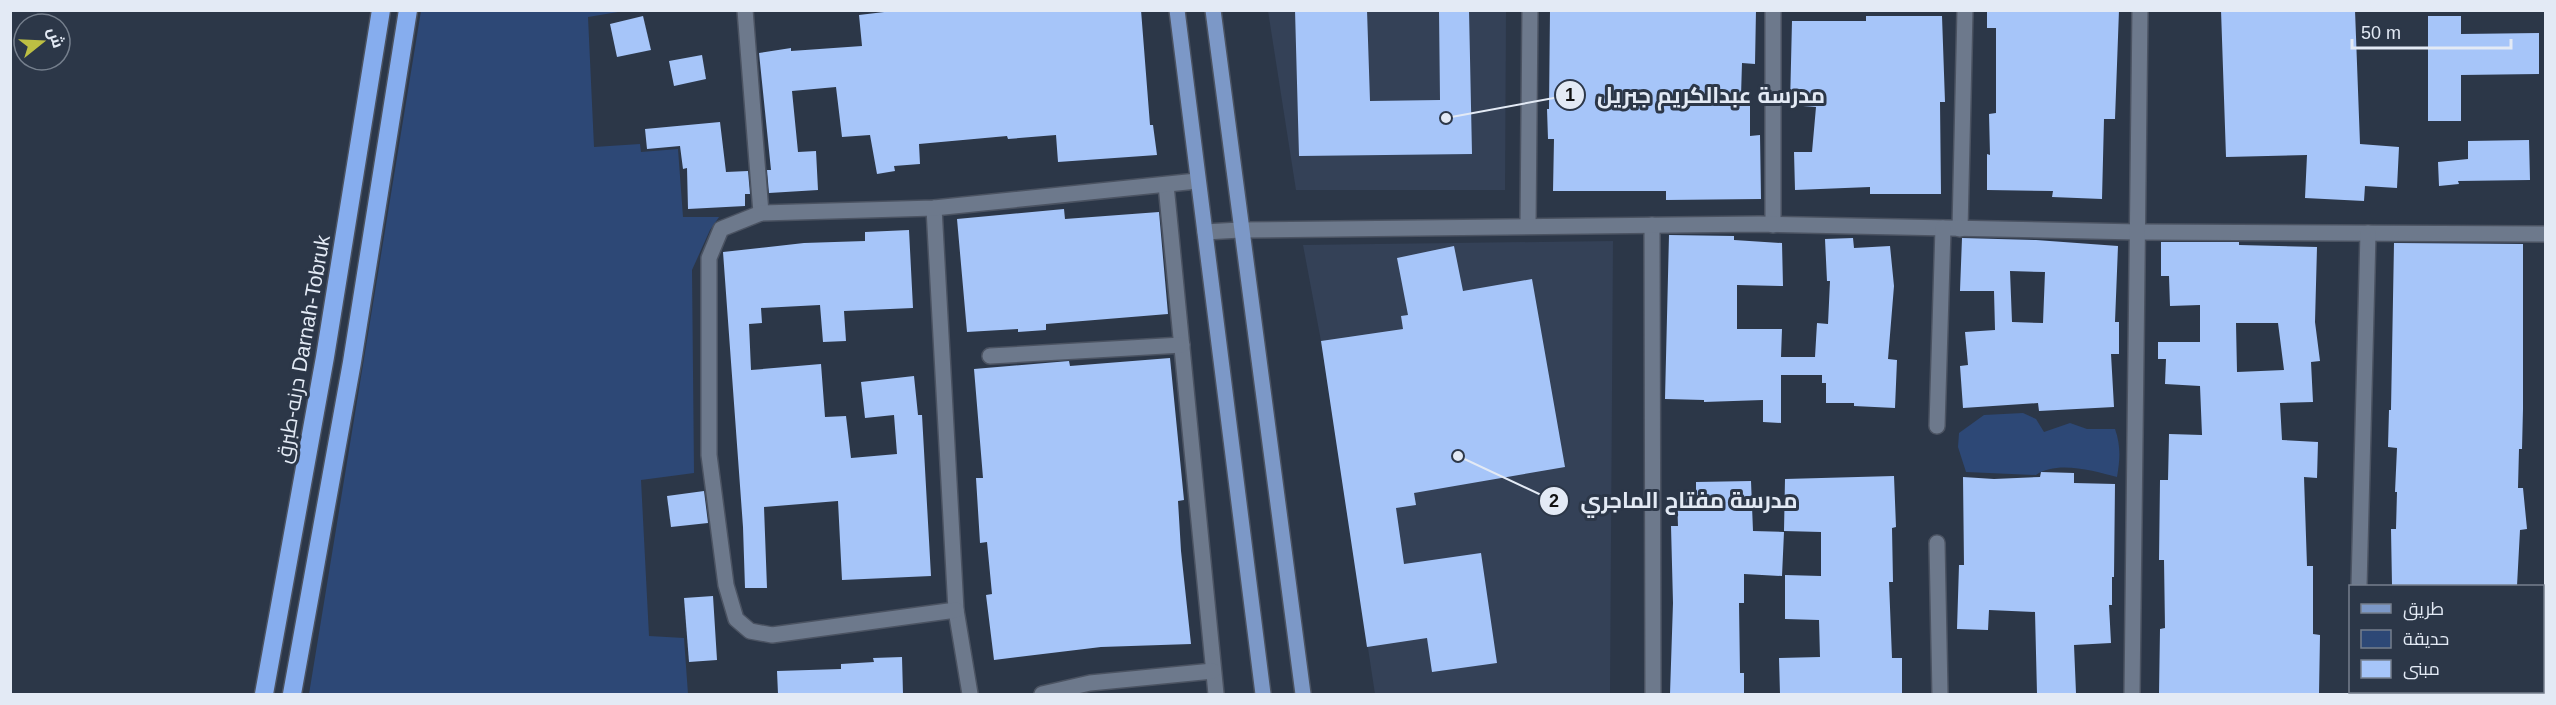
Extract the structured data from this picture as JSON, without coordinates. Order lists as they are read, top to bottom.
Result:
{
  "streets": {
    "highway": ["درنه-طبرق Darnah-Tobruk"]
  },
  "places": ["مدرسة عبدالكريم جبريل", "مدرسة مفتاح الماجري"],
  "legend": ["طريق", "حديقة", "مبنى"],
  "scale_bar": "50 m",
  "north": "right"
}
